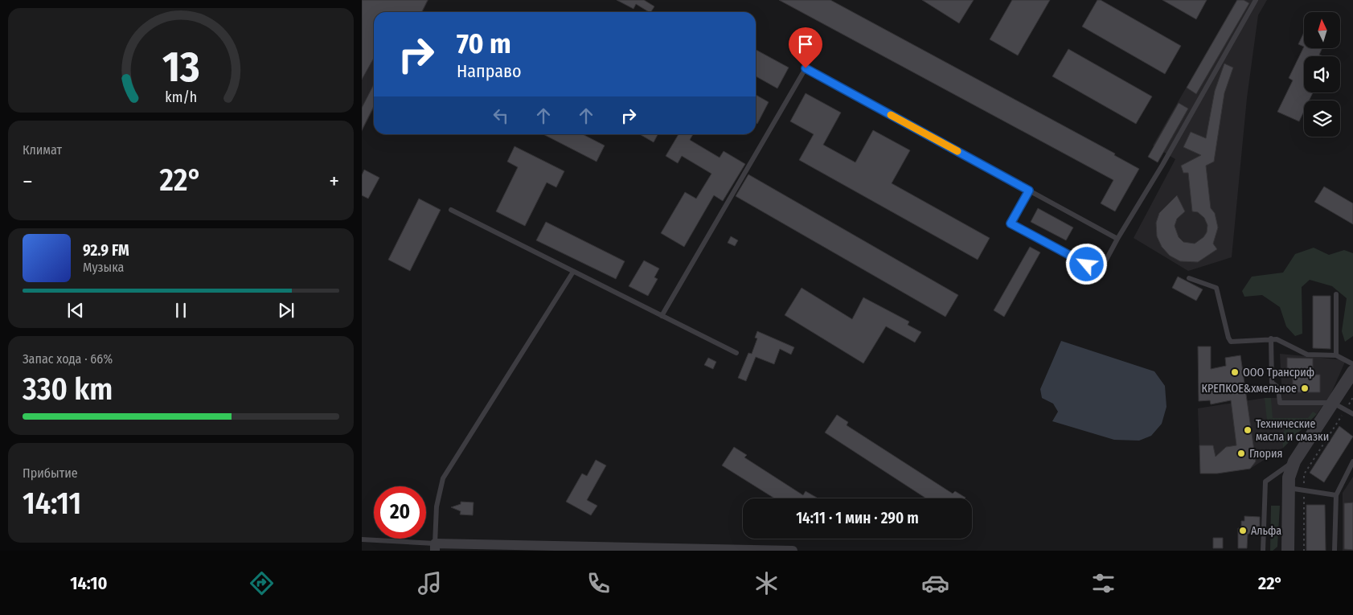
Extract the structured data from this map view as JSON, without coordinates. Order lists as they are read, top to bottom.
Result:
{
  "places": [
    "ООО Трансриф",
    "КРЕПКОЕ&хмельное",
    "Технические масла и смазки",
    "Глория",
    "Альфа"
  ],
  "north": "top",
  "page": {
    "turn": ["70 m", "Направо"],
    "tile": [
      "Климат",
      ["Запас хода · 66%", "330 km"],
      ["Прибытие", "14:11"]
    ],
    "heat": ["−", "22°", "+"],
    "song": ["92.9 FM", "Музыка"],
    "limit": "20",
    "trip": "14:11 · 1 мин · 290 m",
    "tabs": ["14:10", "22°"],
    "gauge": ["13", "km/h"]
  }
}
